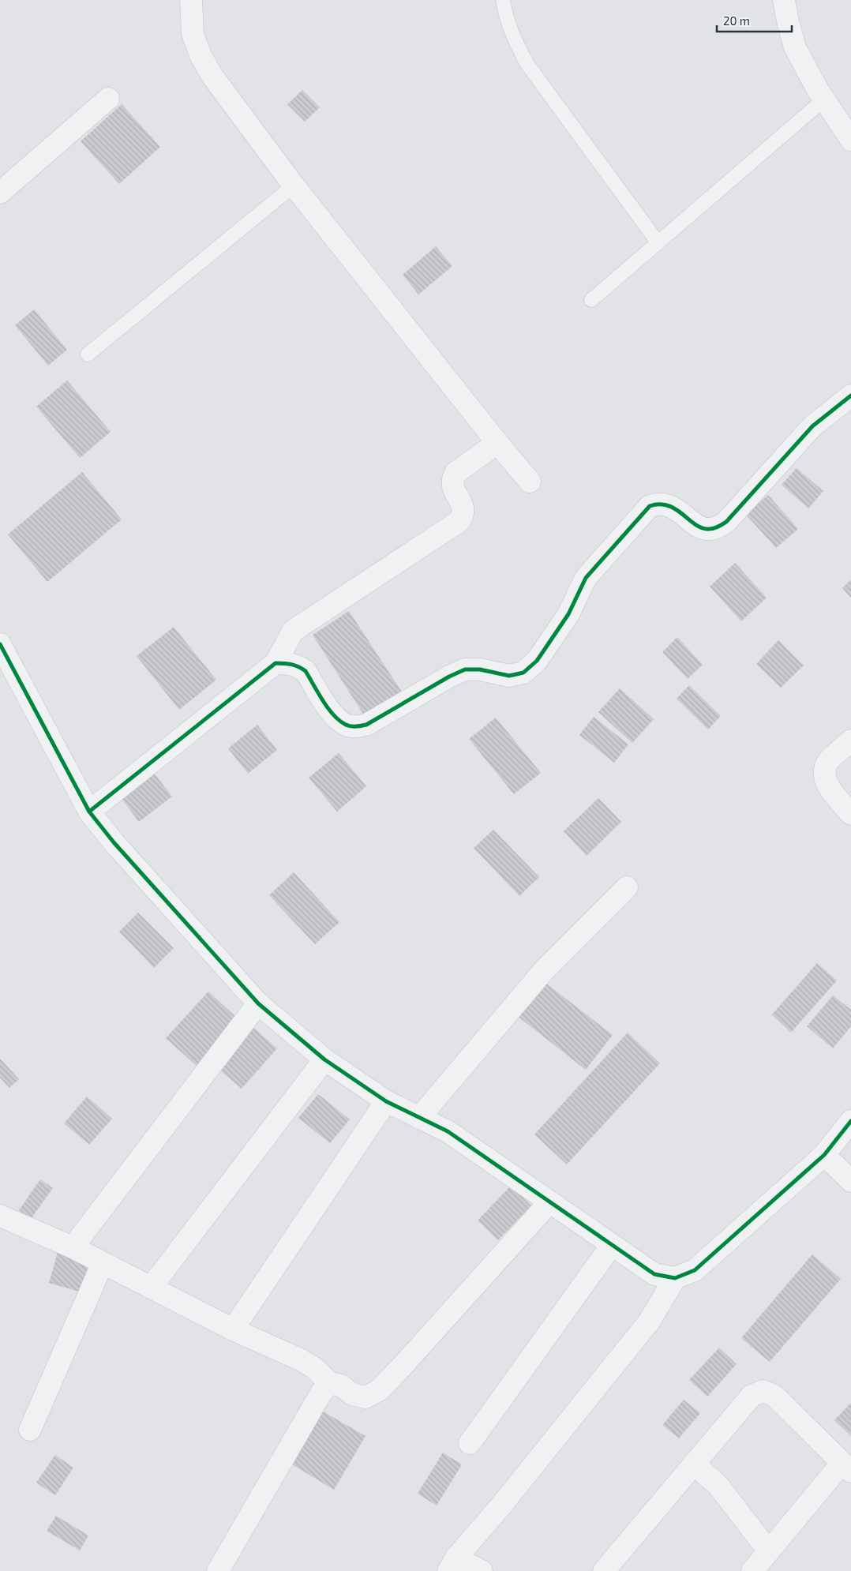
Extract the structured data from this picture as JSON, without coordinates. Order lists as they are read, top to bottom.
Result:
{
  "scale_bar": "20 m"
}
